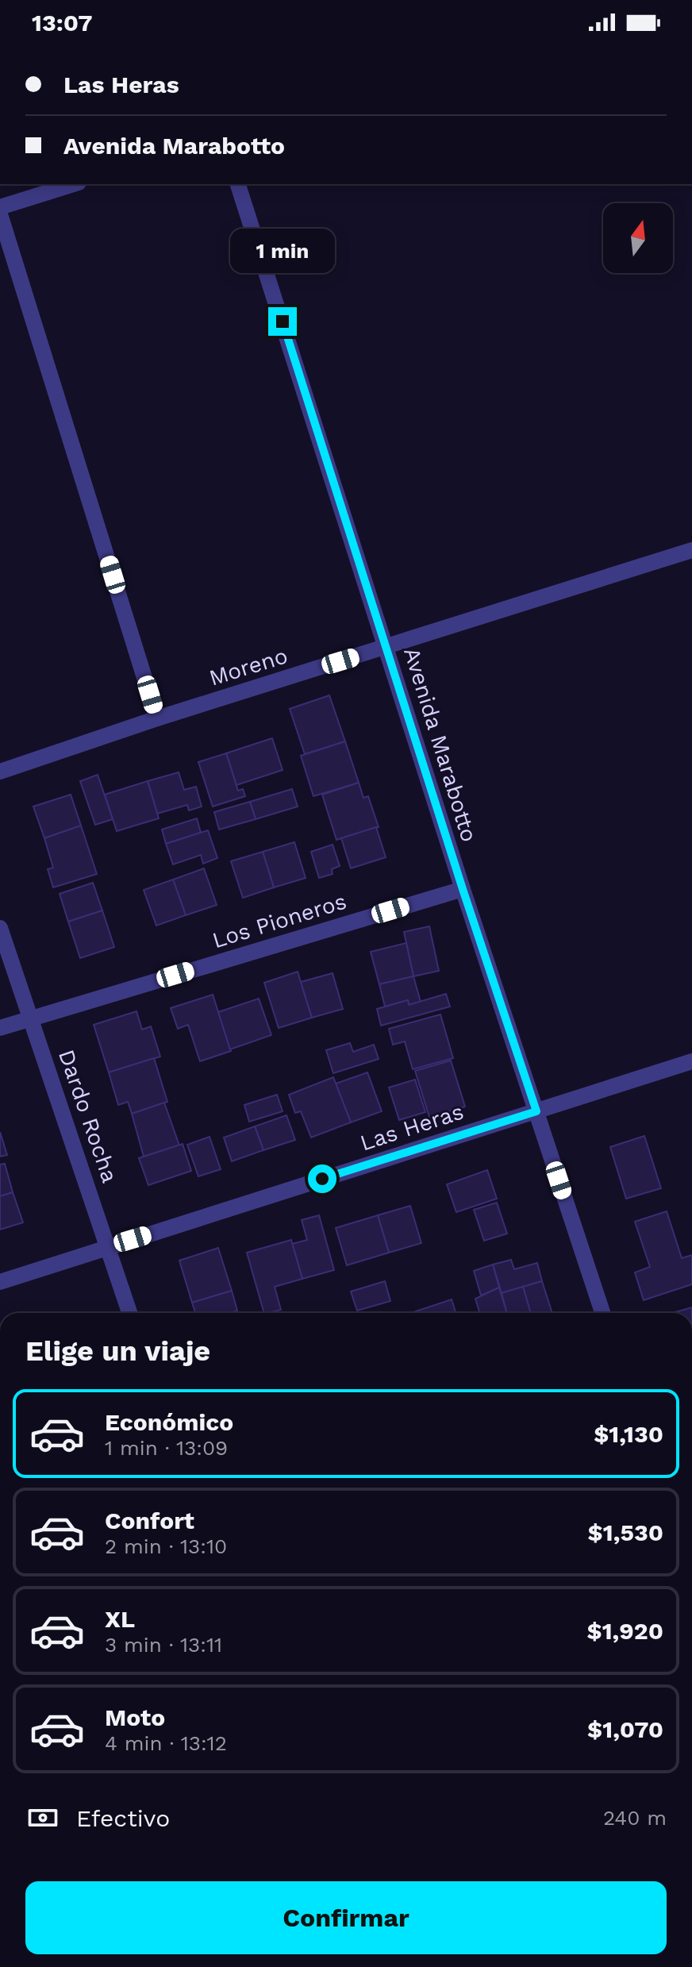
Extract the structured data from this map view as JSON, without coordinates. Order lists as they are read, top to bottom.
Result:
{
  "streets": {
    "street": [
      "Moreno",
      "Avenida Marabotto",
      "Los Pioneros",
      "Dardo Rocha",
      "Las Heras"
    ]
  },
  "crossings": [
    ["Moreno", "Avenida Marabotto"],
    ["Avenida Marabotto", "Los Pioneros"],
    ["Avenida Marabotto", "Las Heras"],
    ["Los Pioneros", "Dardo Rocha"],
    ["Dardo Rocha", "Las Heras"]
  ],
  "north": "top",
  "page": {
    "status": "13:07",
    "banner": ["Las Heras", "Avenida Marabotto"],
    "bubble": "1 min",
    "heading": "Elige un viaje",
    "list": [
      {
        "name": "Económico",
        "note": "1 min · 13:09",
        "value": "$1,130"
      },
      {
        "name": "Confort",
        "note": "2 min · 13:10",
        "value": "$1,530"
      },
      {
        "name": "XL",
        "note": "3 min · 13:11",
        "value": "$1,920"
      },
      {
        "name": "Moto",
        "note": "4 min · 13:12",
        "value": "$1,070"
      }
    ],
    "pay": ["Efectivo", "240 m"],
    "buttons": "Confirmar"
  }
}
